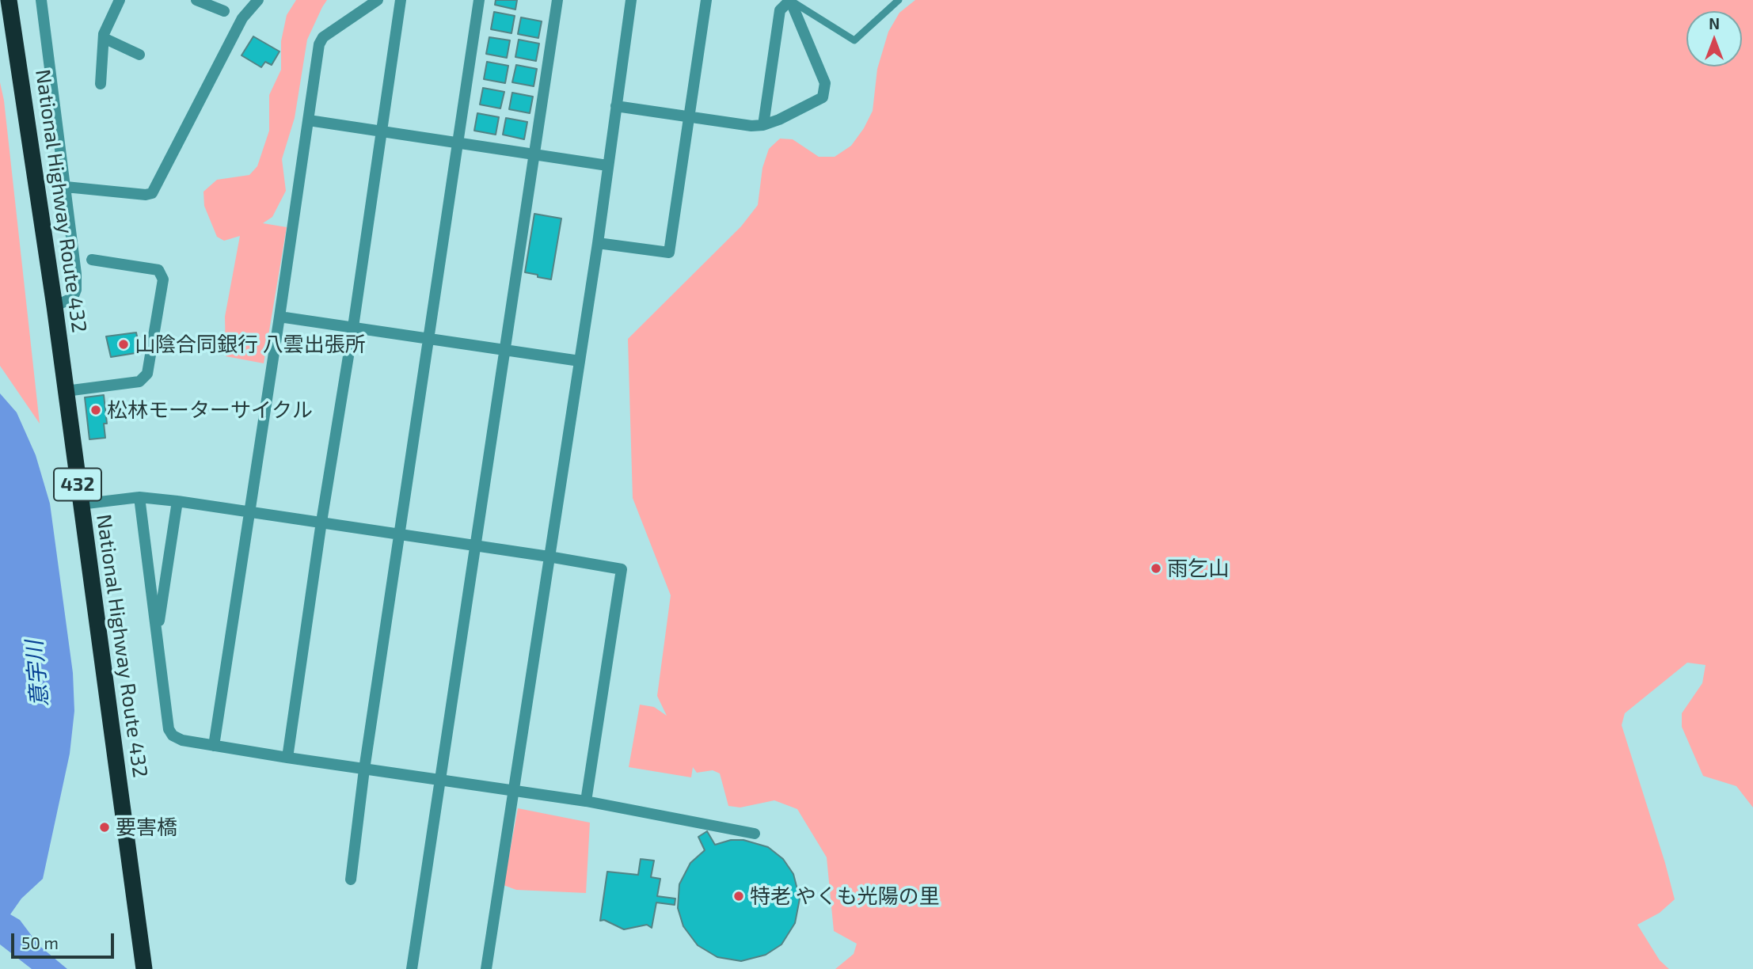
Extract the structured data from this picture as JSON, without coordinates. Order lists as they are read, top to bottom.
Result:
{
  "streets": {
    "highway": ["National Highway Route 432", "432"]
  },
  "water": ["意宇川"],
  "places": [
    "山陰合同銀行 八雲出張所",
    "松林モーターサイクル",
    "雨乞山",
    "要害橋",
    "特老 やくも光陽の里"
  ],
  "scale_bar": "50 m",
  "north": "top"
}
